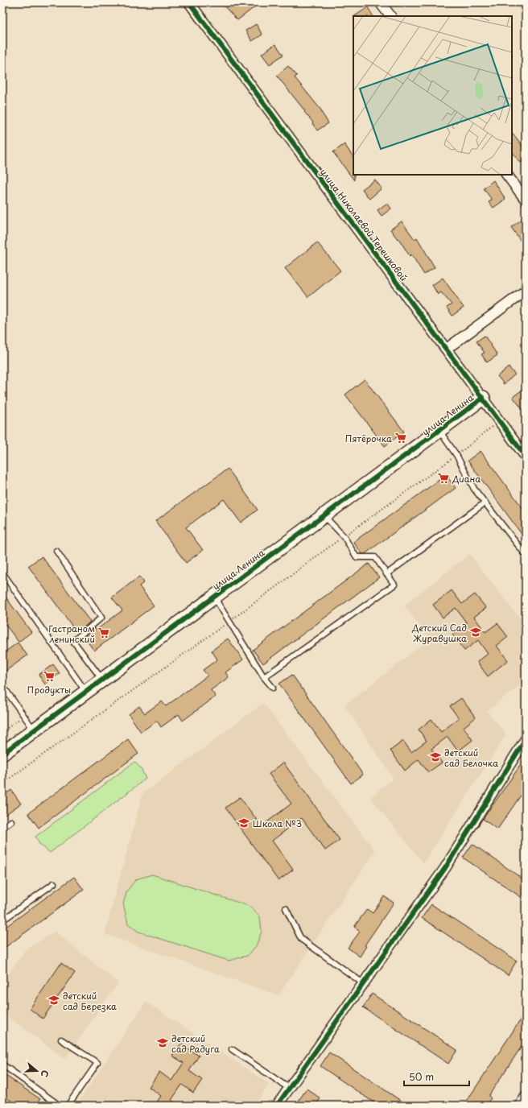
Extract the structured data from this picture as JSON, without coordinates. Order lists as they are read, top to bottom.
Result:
{
  "streets": {
    "street": ["улица Николаевой Терешковой", "улица Ленина"]
  },
  "crossings": [
    ["улица Николаевой Терешковой", "улица Ленина"]
  ],
  "places": {
    "supermarket": [
      "Пятёрочка",
      "Диана",
      "Гастраном ленинский",
      "Продукты"
    ],
    "school or university": [
      "Детский Сад Журавушка",
      "детский сад Белочка",
      "Школа №3",
      "детский сад Березка",
      "детский сад Радуга"
    ]
  },
  "scale_bar": "50 m",
  "north": "right"
}
